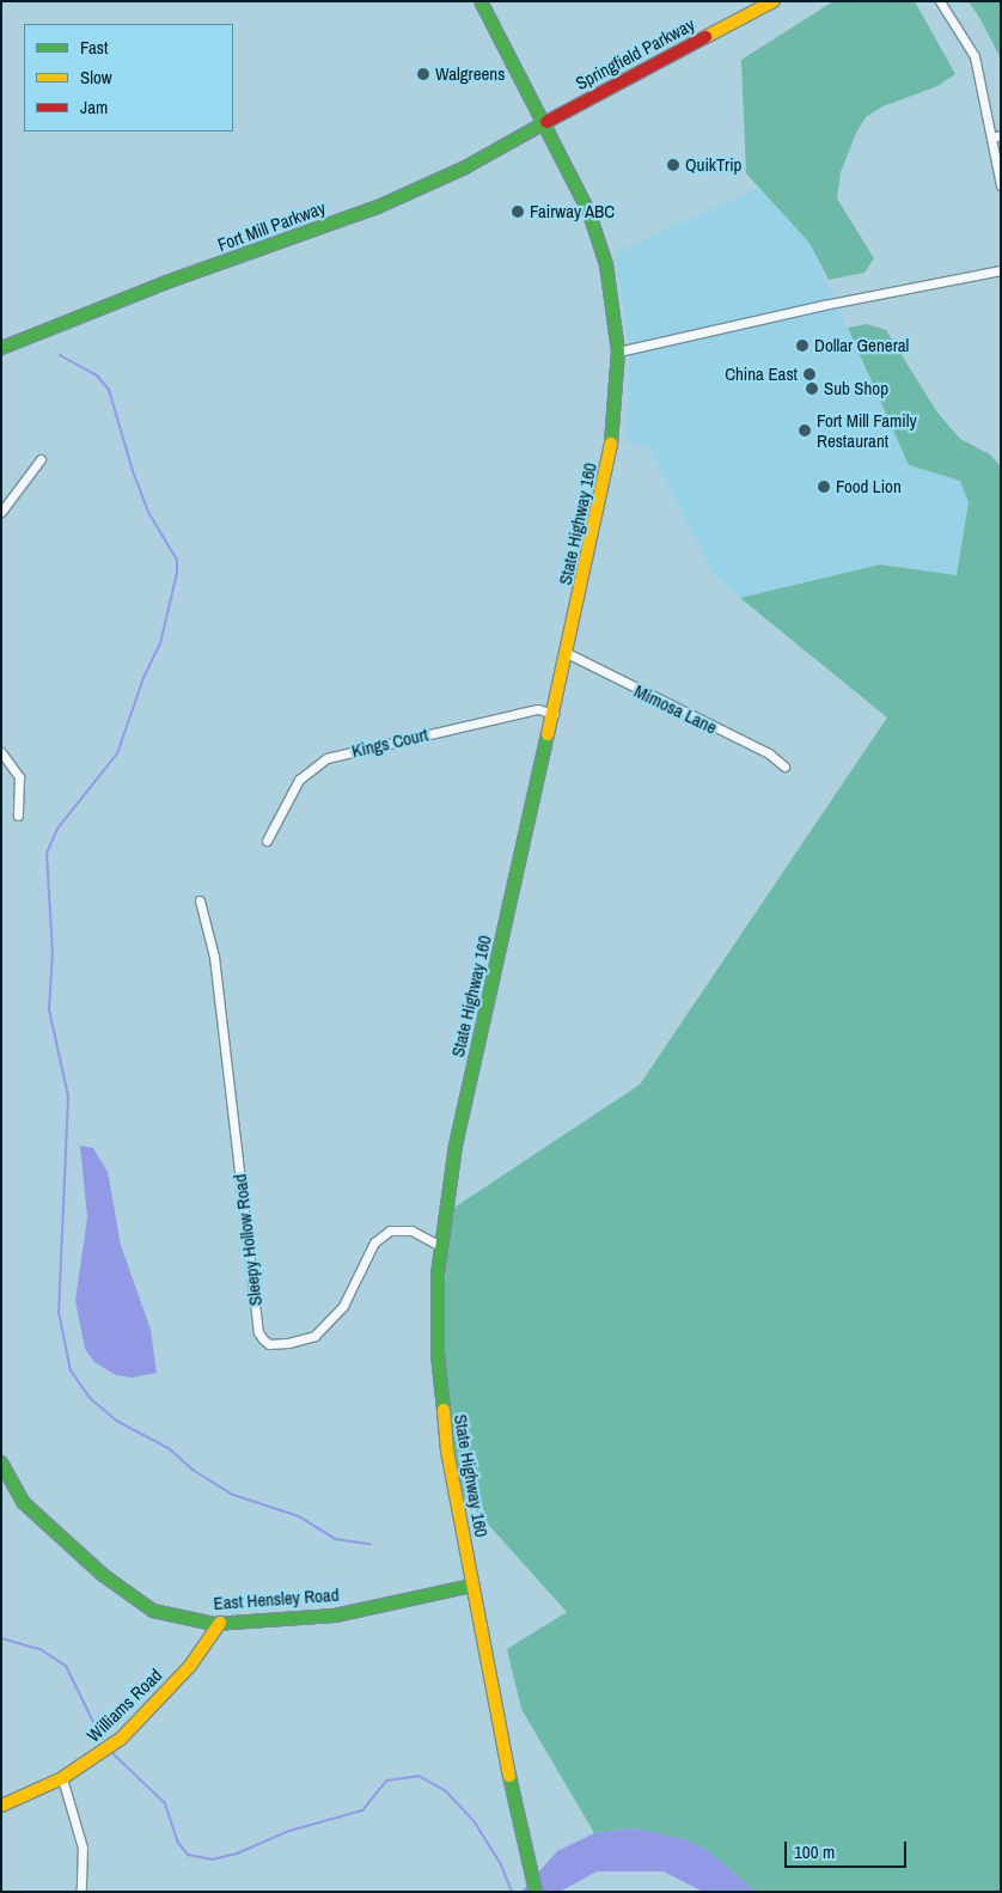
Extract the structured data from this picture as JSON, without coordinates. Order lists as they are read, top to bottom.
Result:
{
  "streets": {
    "main road": [
      "Springfield Parkway",
      "Fort Mill Parkway",
      "State Highway 160",
      "East Hensley Road",
      "Williams Road"
    ],
    "street": ["Mimosa Lane", "Kings Court", "Sleepy Hollow Road"]
  },
  "crossings": [
    ["Springfield Parkway", "Fort Mill Parkway"],
    ["Springfield Parkway", "State Highway 160"],
    ["Fort Mill Parkway", "State Highway 160"],
    ["State Highway 160", "Mimosa Lane"],
    ["State Highway 160", "Kings Court"],
    ["State Highway 160", "Sleepy Hollow Road"],
    ["State Highway 160", "East Hensley Road"],
    ["East Hensley Road", "Williams Road"]
  ],
  "places": [
    "Walgreens",
    "QuikTrip",
    "Fairway ABC",
    "Dollar General",
    "China East",
    "Sub Shop",
    "Fort Mill Family Restaurant",
    "Food Lion"
  ],
  "legend": ["Fast", "Slow", "Jam"],
  "scale_bar": "100 m"
}
